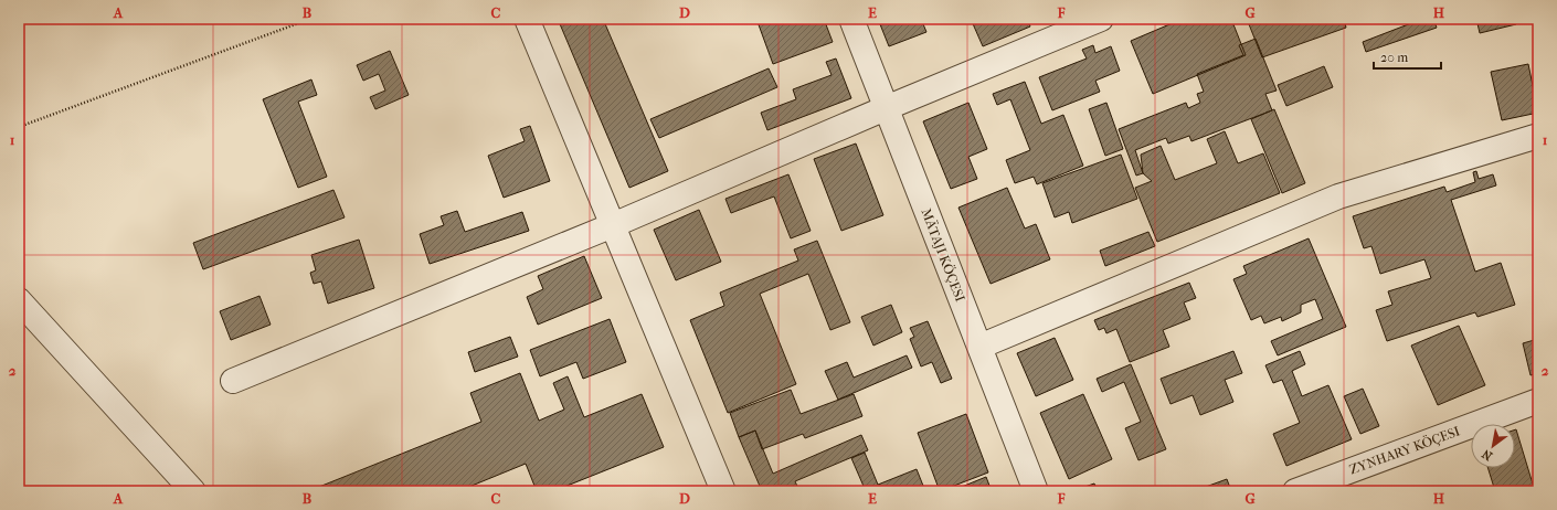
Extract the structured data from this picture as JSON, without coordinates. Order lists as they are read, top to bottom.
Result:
{
  "streets": {
    "street": ["MÄTAJI KÖÇESI", "ZYNHARY KÖÇESI"]
  },
  "scale_bar": "20 m",
  "north": "bottom left",
  "grid": {
    "columns": [
      "A",
      "B",
      "C",
      "D",
      "E",
      "F",
      "G",
      "H"
    ],
    "rows": ["1", "2"]
  }
}
